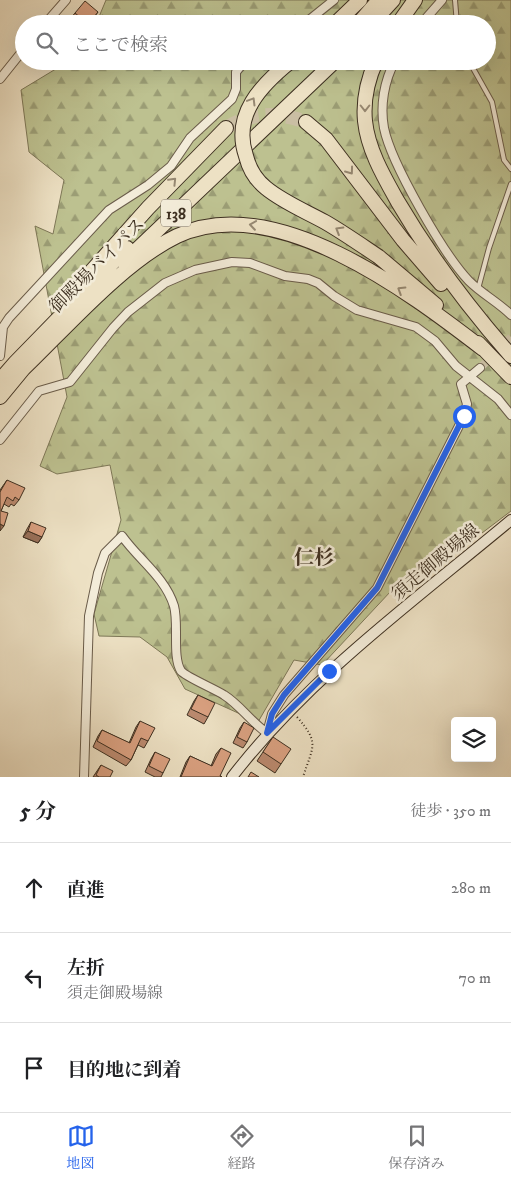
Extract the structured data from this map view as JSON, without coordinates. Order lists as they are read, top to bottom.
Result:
{
  "streets": {
    "highway": ["138", "御殿場バイパス"],
    "main road": ["須走御殿場線"]
  },
  "districts": ["仁杉"],
  "page": {
    "search": "ここで検索",
    "heading": ["5 分", "徒歩 · 350 m"],
    "list": [
      ["直進", "280 m"],
      ["左折", "須走御殿場線", "70 m"],
      "目的地に到着"
    ],
    "nav": ["地図", "経路", "保存済み"]
  }
}
